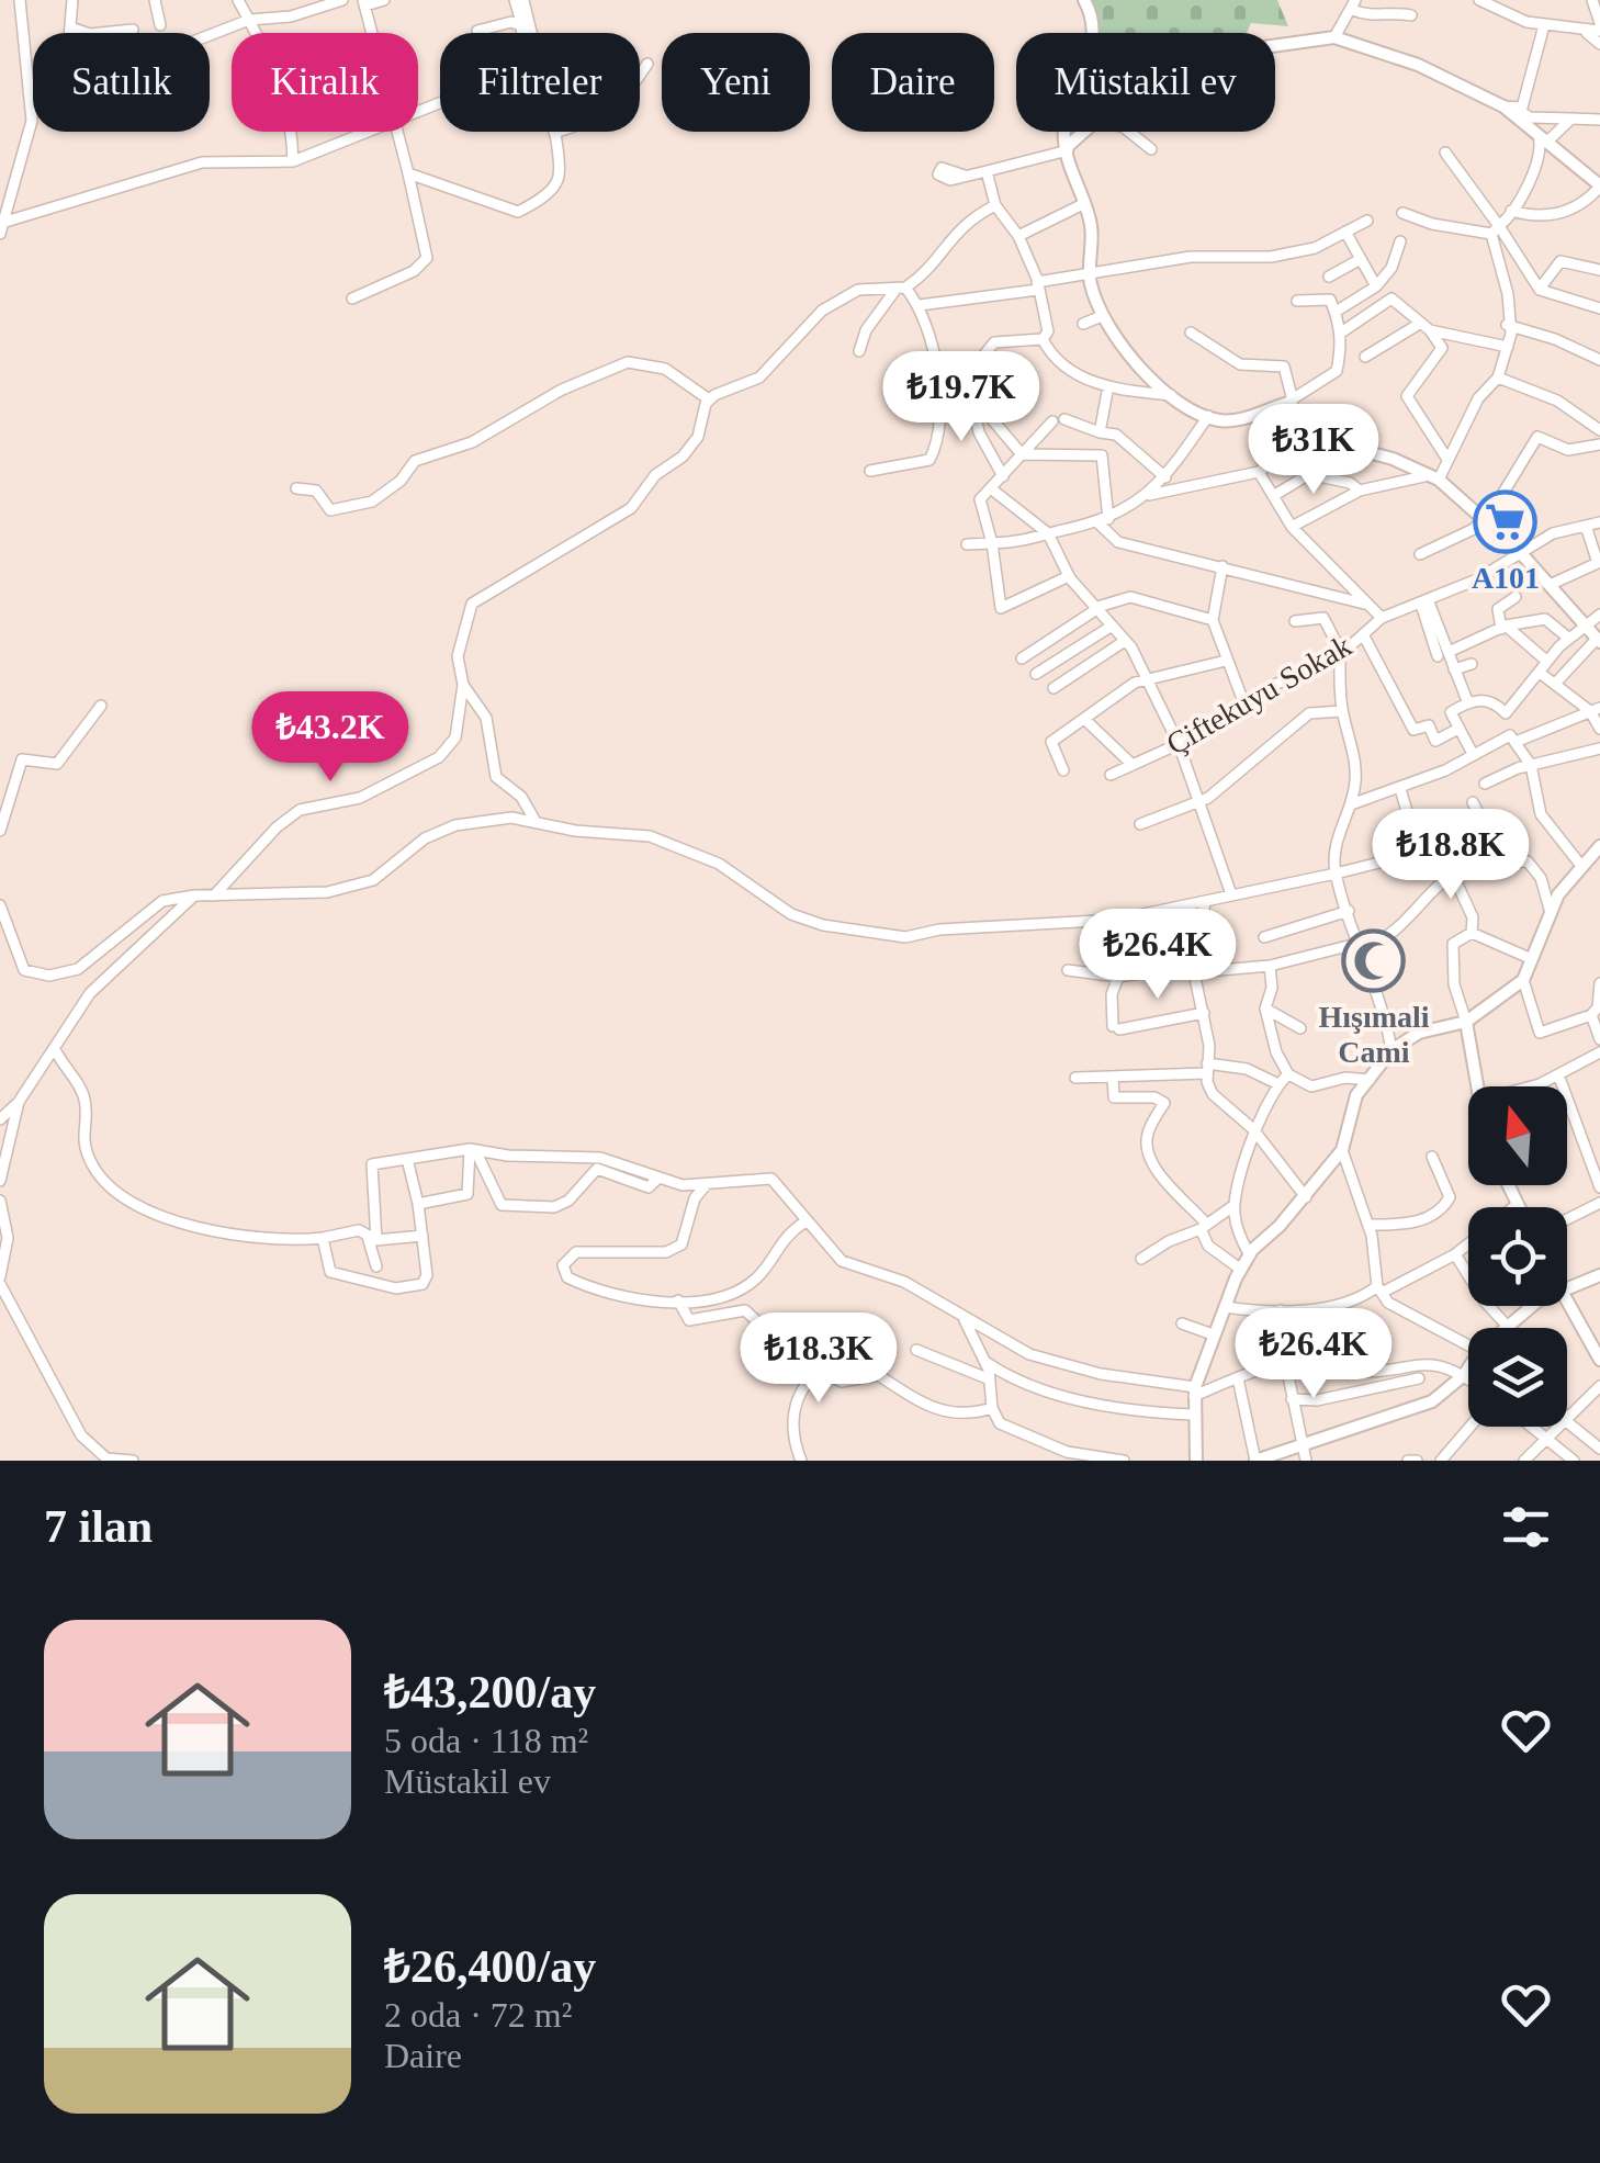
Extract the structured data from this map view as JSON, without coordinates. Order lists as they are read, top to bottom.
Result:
{
  "streets": {
    "street": ["Çiftekuyu Sokak"]
  },
  "places": {
    "supermarket": ["A101"],
    "mosque": ["Hışımali Cami"]
  },
  "north": "top",
  "page": {
    "chip": [
      "Satılık",
      "Kiralık",
      "Filtreler",
      "Yeni",
      "Daire",
      "Müstakil ev"
    ],
    "price": [
      "₺19.7K",
      "₺31K",
      "₺43.2K",
      "₺18.8K",
      "₺26.4K",
      "₺26.4K",
      "₺18.3K"
    ],
    "heading": "7 ilan",
    "list": [
      {
        "name": "₺43,200/ay",
        "note": "5 oda · 118 m² · Müstakil ev"
      },
      {
        "name": "₺26,400/ay",
        "note": "2 oda · 72 m² · Daire"
      }
    ]
  }
}
